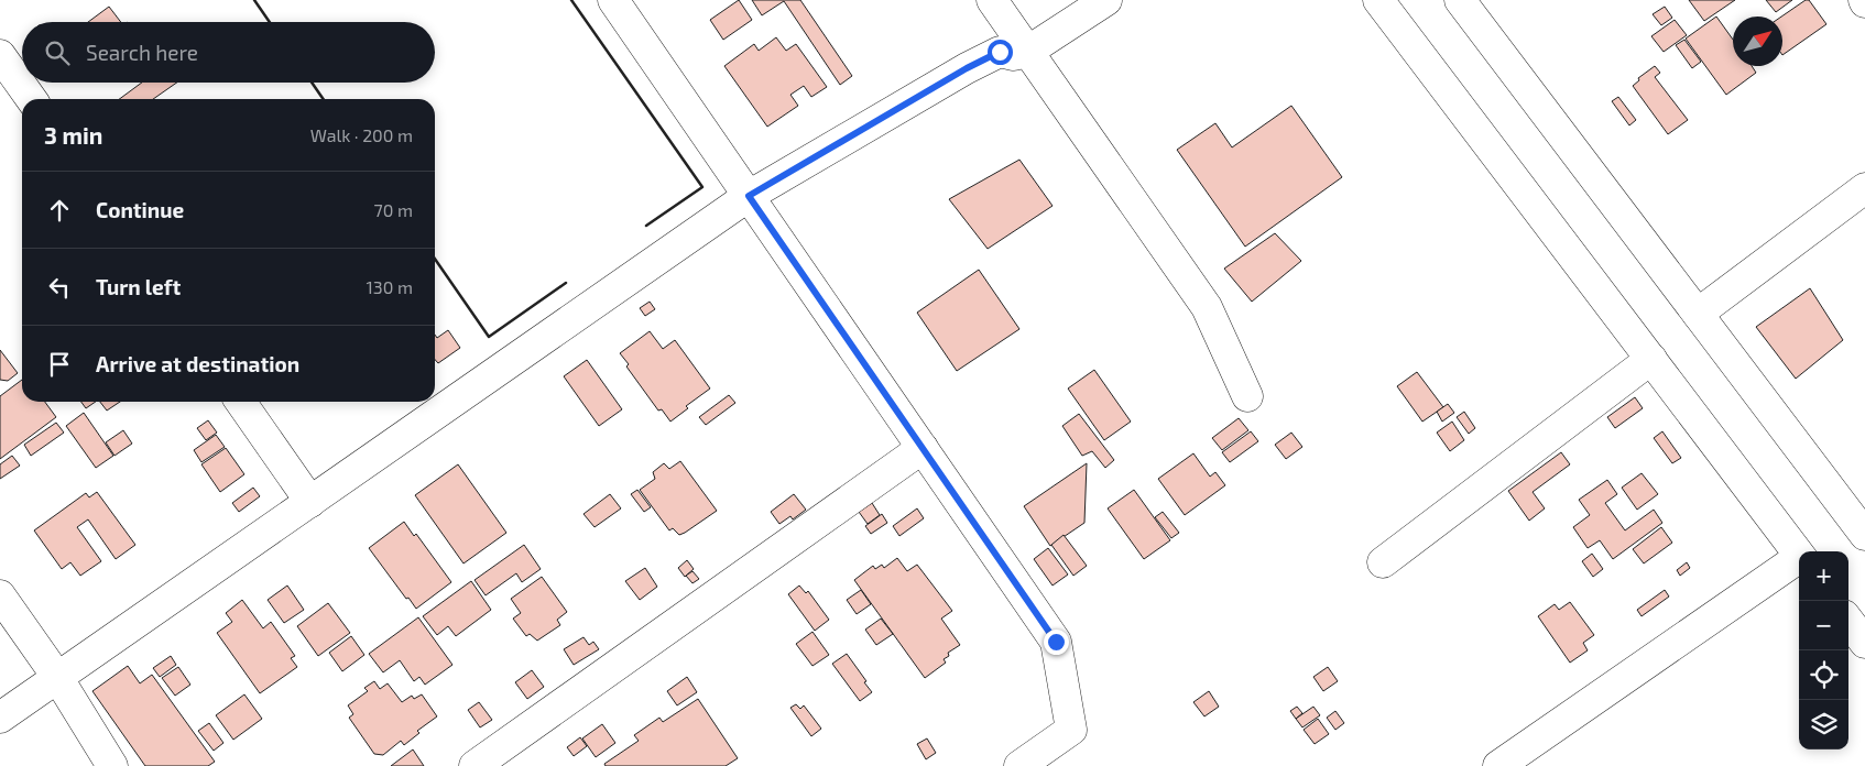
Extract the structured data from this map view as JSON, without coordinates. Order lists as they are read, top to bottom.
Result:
{
  "north": "top right",
  "page": {
    "search": "Search here",
    "heading": ["3 min", "Walk · 200 m"],
    "list": [
      ["Continue", "70 m"],
      ["Turn left", "130 m"],
      "Arrive at destination"
    ],
    "map_buttons": ["+", "−"]
  }
}
